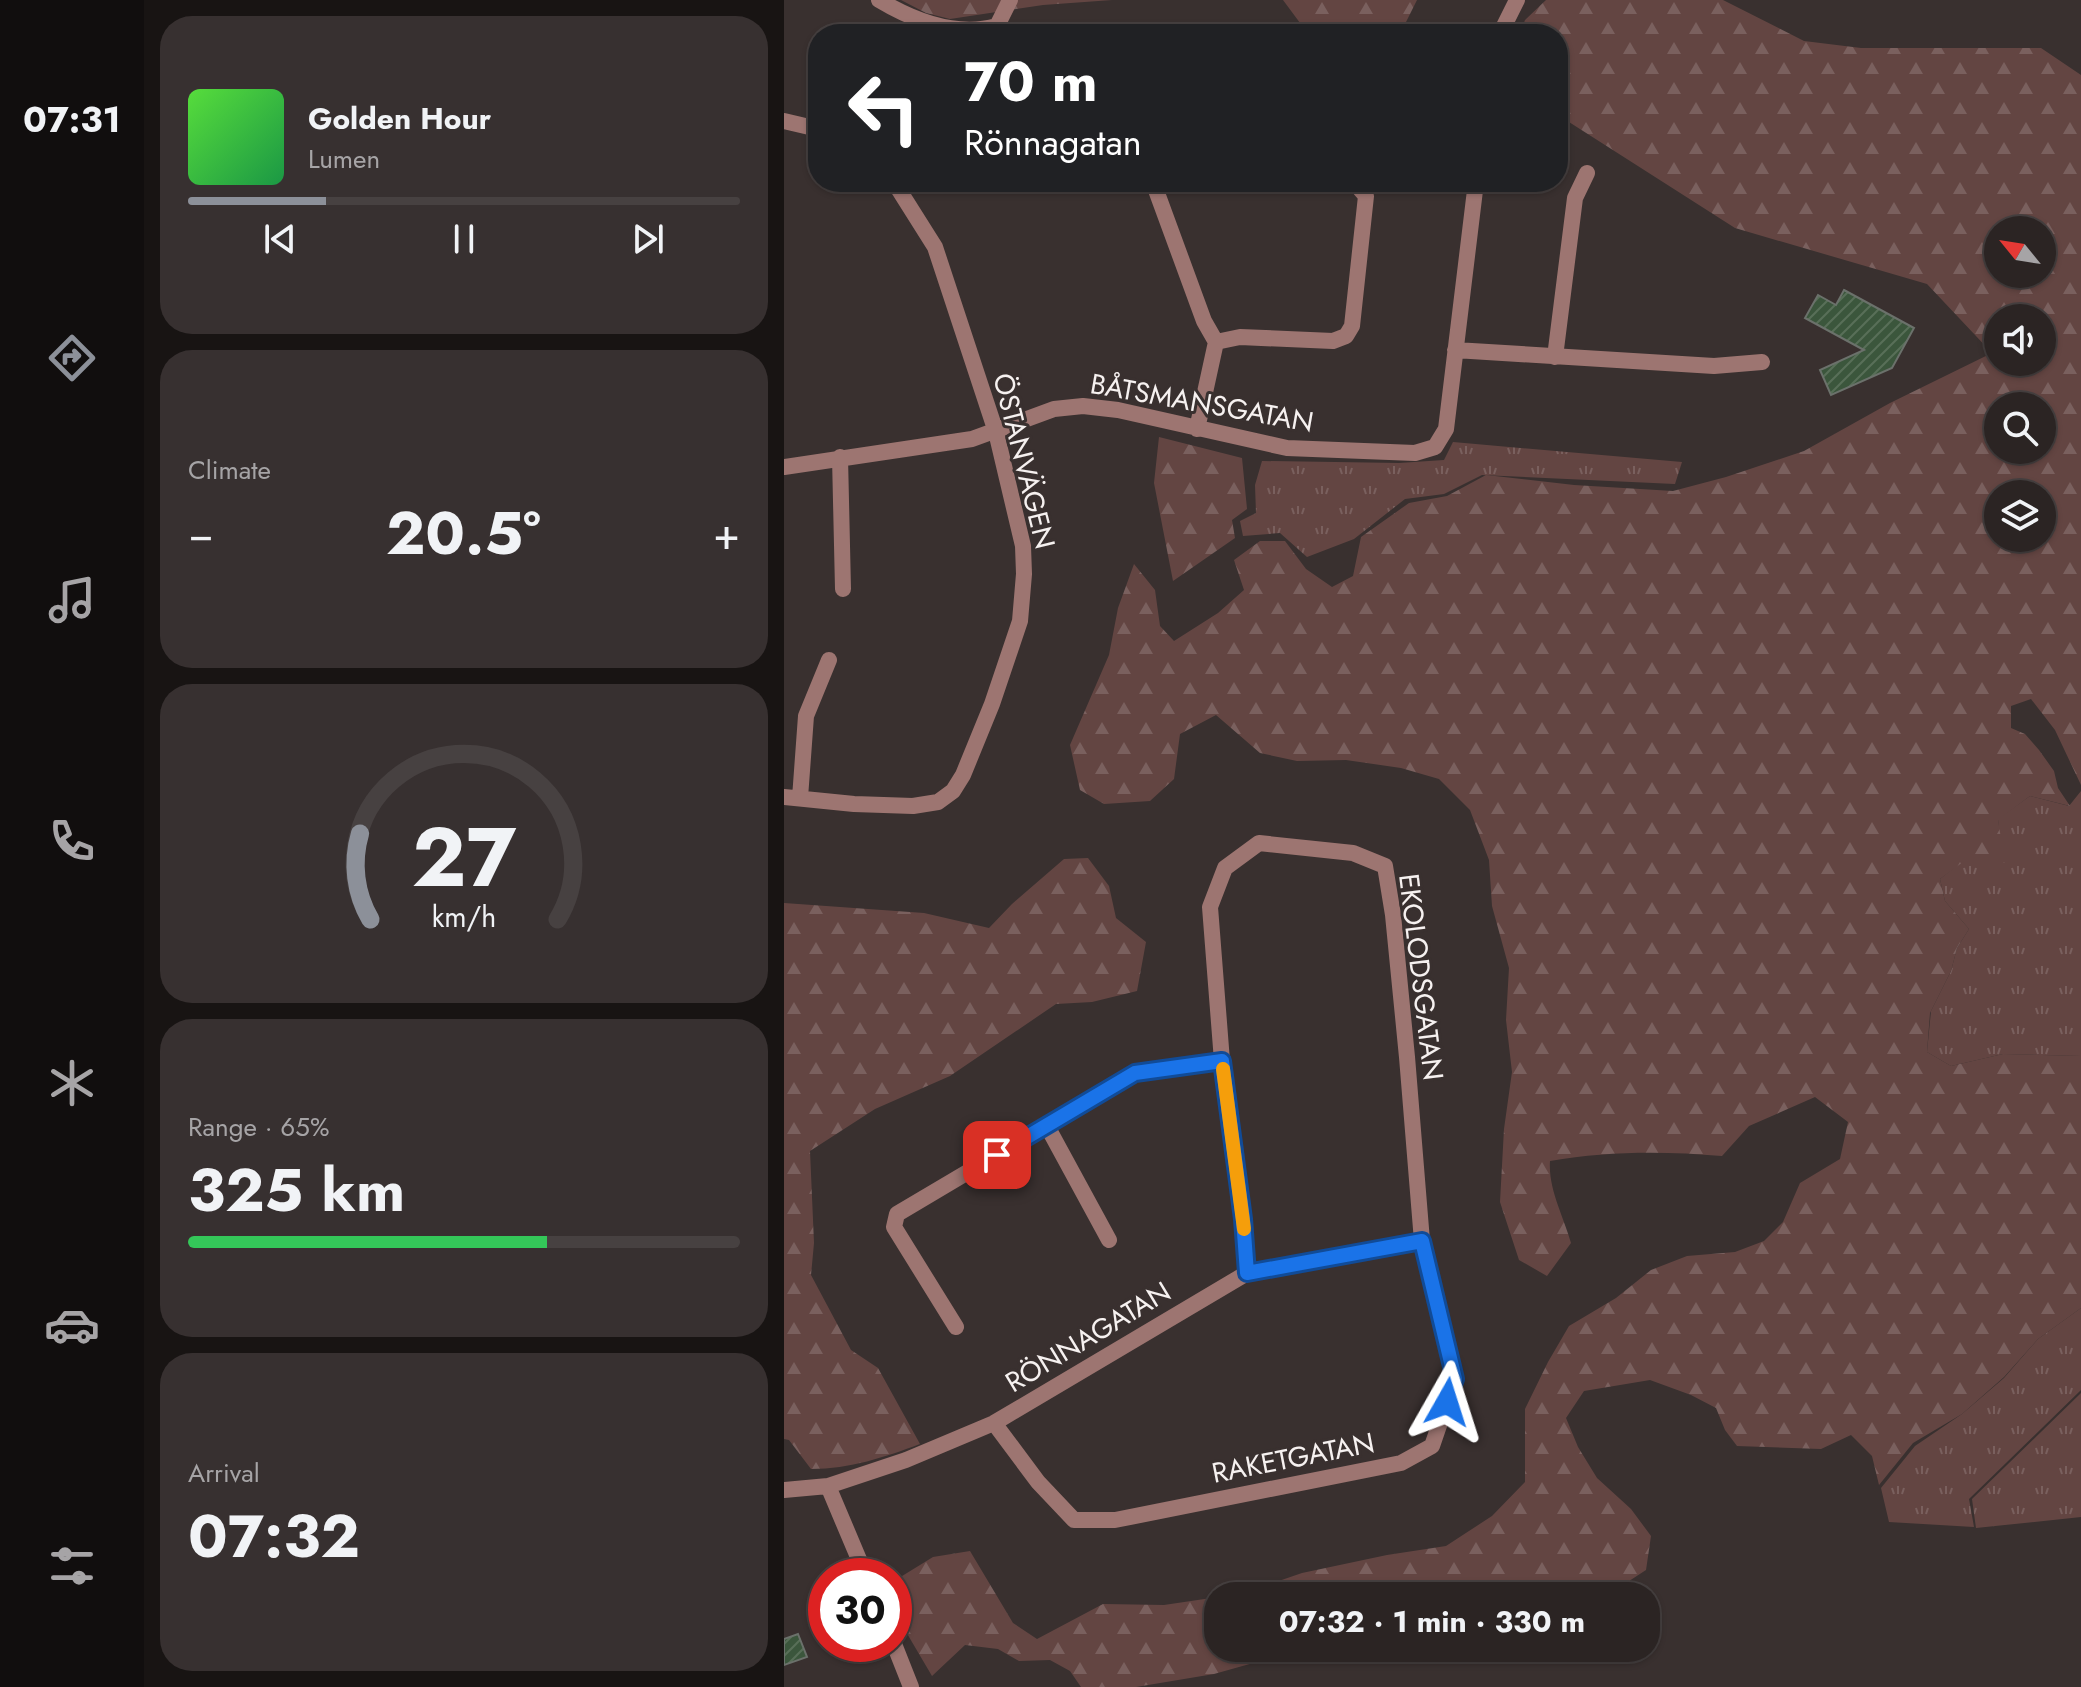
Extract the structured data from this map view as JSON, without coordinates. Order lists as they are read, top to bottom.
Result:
{
  "streets": {
    "street": [
      "BÅTSMANSGATAN",
      "ÖSTANVÄGEN",
      "EKOLODSGATAN",
      "RÖNNAGATAN",
      "RAKETGATAN"
    ]
  },
  "crossings": [
    ["BÅTSMANSGATAN", "ÖSTANVÄGEN"],
    ["EKOLODSGATAN", "RÖNNAGATAN"],
    ["EKOLODSGATAN", "RAKETGATAN"],
    ["RÖNNAGATAN", "RAKETGATAN"]
  ],
  "north": "top left",
  "page": {
    "tabs": "07:31",
    "turn": ["70 m", "Rönnagatan"],
    "song": ["Golden Hour", "Lumen"],
    "tile": [
      "Climate",
      ["Range · 65%", "325 km"],
      ["Arrival", "07:32"]
    ],
    "heat": ["−", "20.5°", "+"],
    "limit": "30",
    "trip": "07:32 · 1 min · 330 m",
    "gauge": ["27", "km/h"]
  }
}
